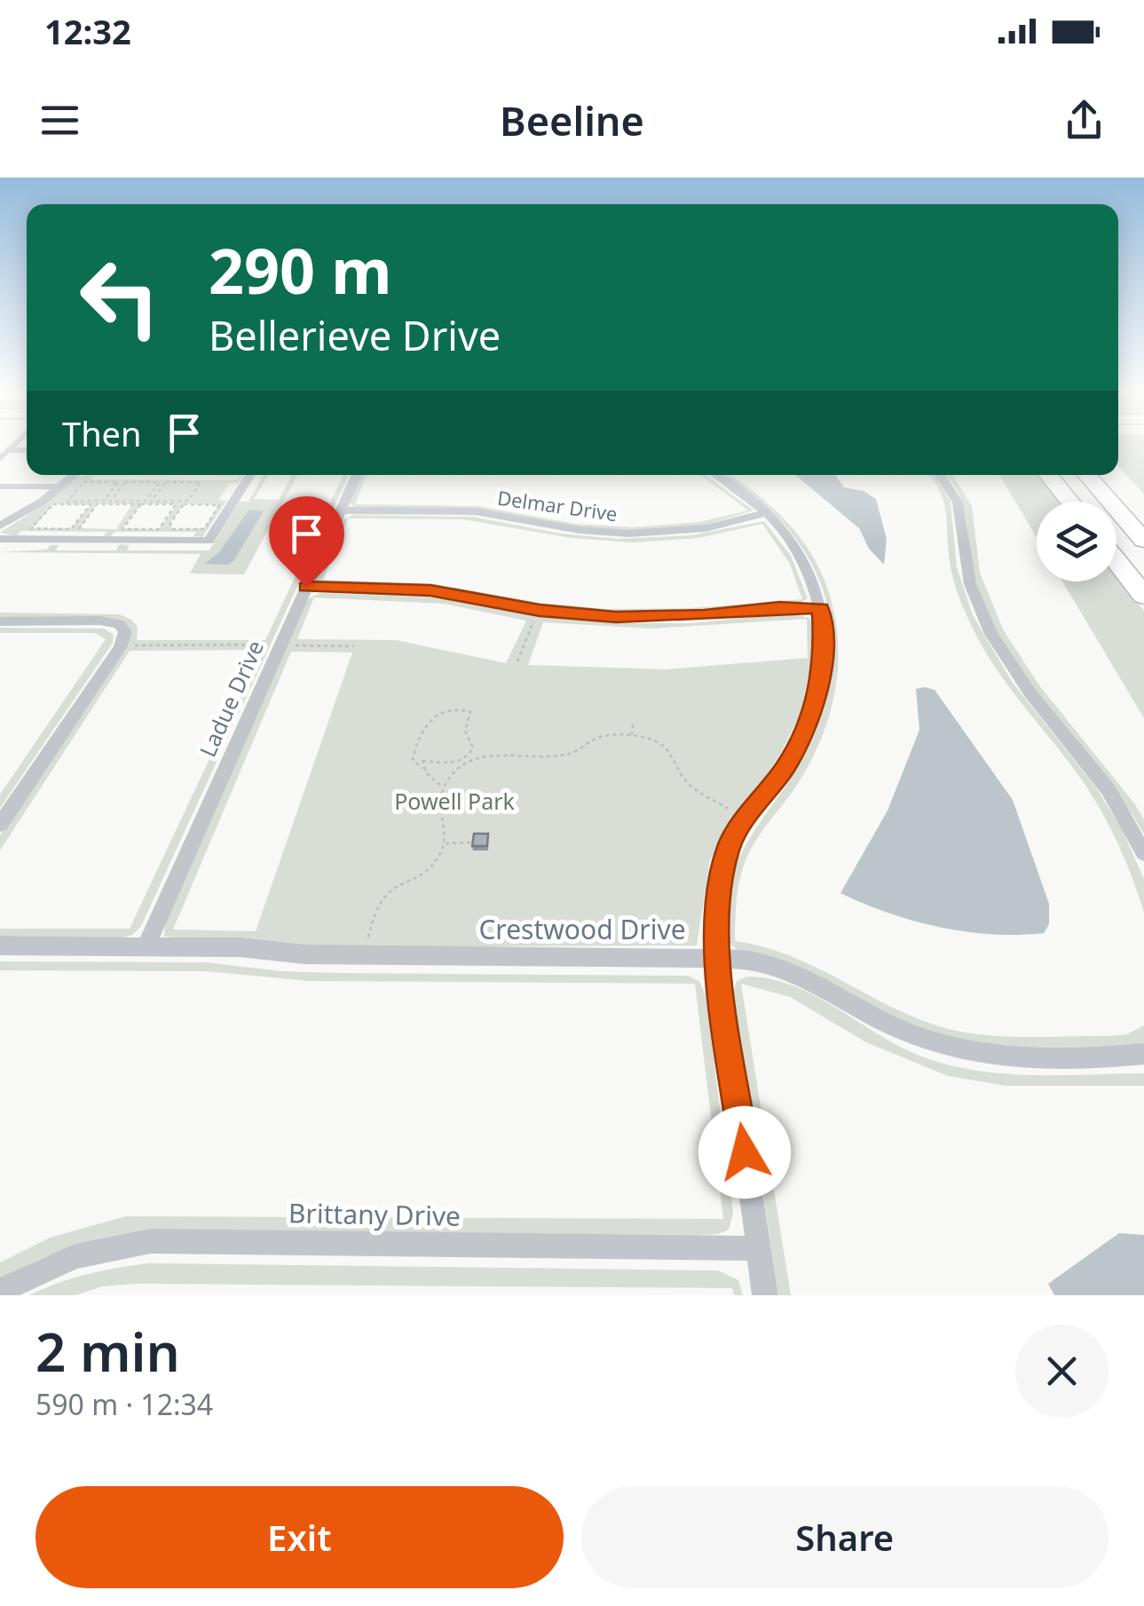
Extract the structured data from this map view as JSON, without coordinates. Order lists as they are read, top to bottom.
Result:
{
  "streets": {
    "street": [
      "Delmar Drive",
      "Ladue Drive",
      "Crestwood Drive",
      "Brittany Drive"
    ]
  },
  "crossings": [
    ["Delmar Drive", "Ladue Drive"],
    ["Ladue Drive", "Crestwood Drive"]
  ],
  "parks": ["Powell Park"],
  "page": {
    "status": "12:32",
    "header": "Beeline",
    "turn": ["290 m", "Bellerieve Drive"],
    "then": "Then",
    "heading": ["2 min", "590 m · 12:34"],
    "buttons": ["Exit", "Share"]
  }
}
